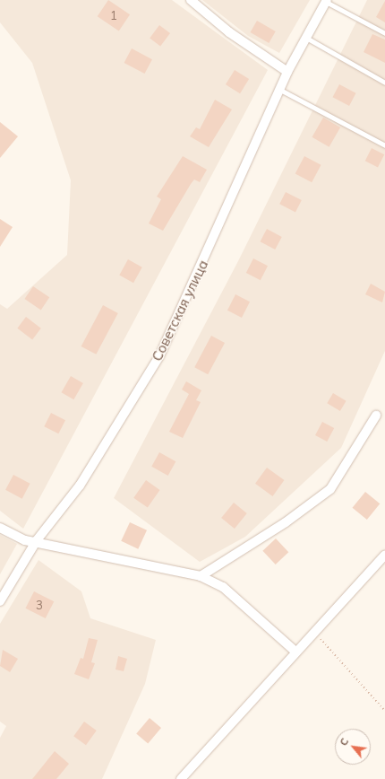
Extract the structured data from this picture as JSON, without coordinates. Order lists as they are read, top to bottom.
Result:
{
  "streets": {
    "street": ["Советская улица"]
  },
  "house_numbers": ["1", "3"],
  "north": "top left"
}
